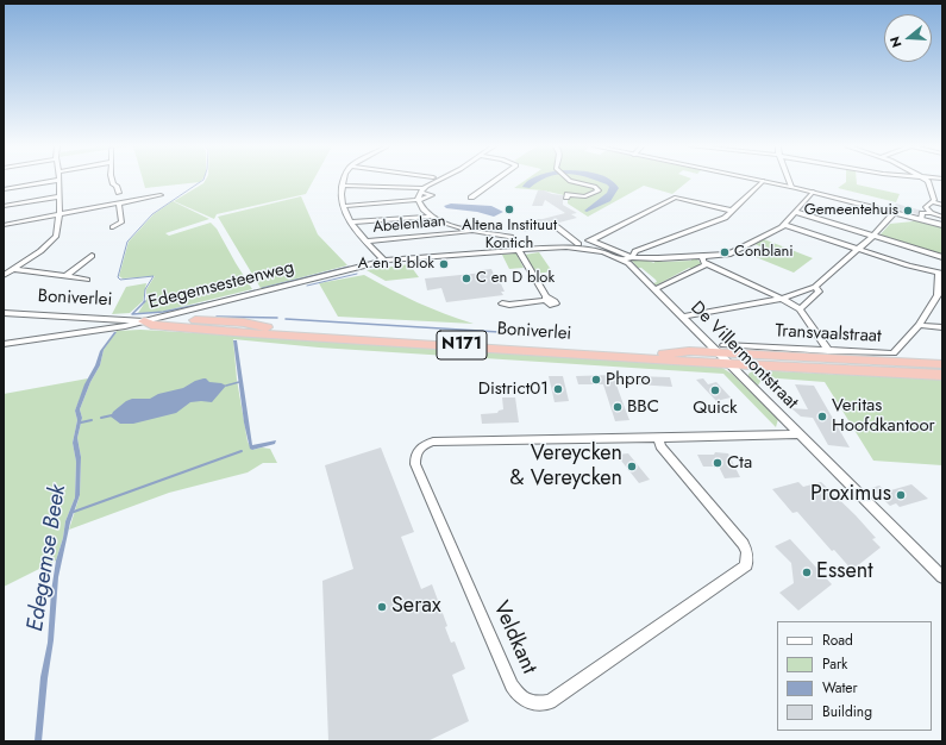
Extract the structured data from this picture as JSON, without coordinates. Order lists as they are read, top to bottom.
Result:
{
  "streets": {
    "highway": ["Boniverlei", "N171"],
    "street": [
      "Abelenlaan",
      "Edegemsesteenweg",
      "Transvaalstraat",
      "De Villermontstraat",
      "Veldkant"
    ]
  },
  "crossings": [
    ["Edegemsesteenweg", "Boniverlei"],
    ["Edegemsesteenweg", "De Villermontstraat"],
    ["Boniverlei", "Transvaalstraat"],
    ["Boniverlei", "N171"],
    ["Boniverlei", "De Villermontstraat"],
    ["Transvaalstraat", "N171"],
    ["Transvaalstraat", "De Villermontstraat"],
    ["N171", "De Villermontstraat"],
    ["De Villermontstraat", "Veldkant"]
  ],
  "water": ["Edegemse Beek"],
  "places": [
    "Altena Instituut Kontich",
    "Gemeentehuis",
    "Conblani",
    "A en B blok",
    "C en D blok",
    "Phpro",
    "District01",
    "Quick",
    "BBC",
    "Veritas Hoofdkantoor",
    "Cta",
    "Vereycken & Vereycken",
    "Proximus",
    "Essent",
    "Serax"
  ],
  "legend": [
    "Road",
    "Park",
    "Water",
    "Building"
  ],
  "north": "left"
}
